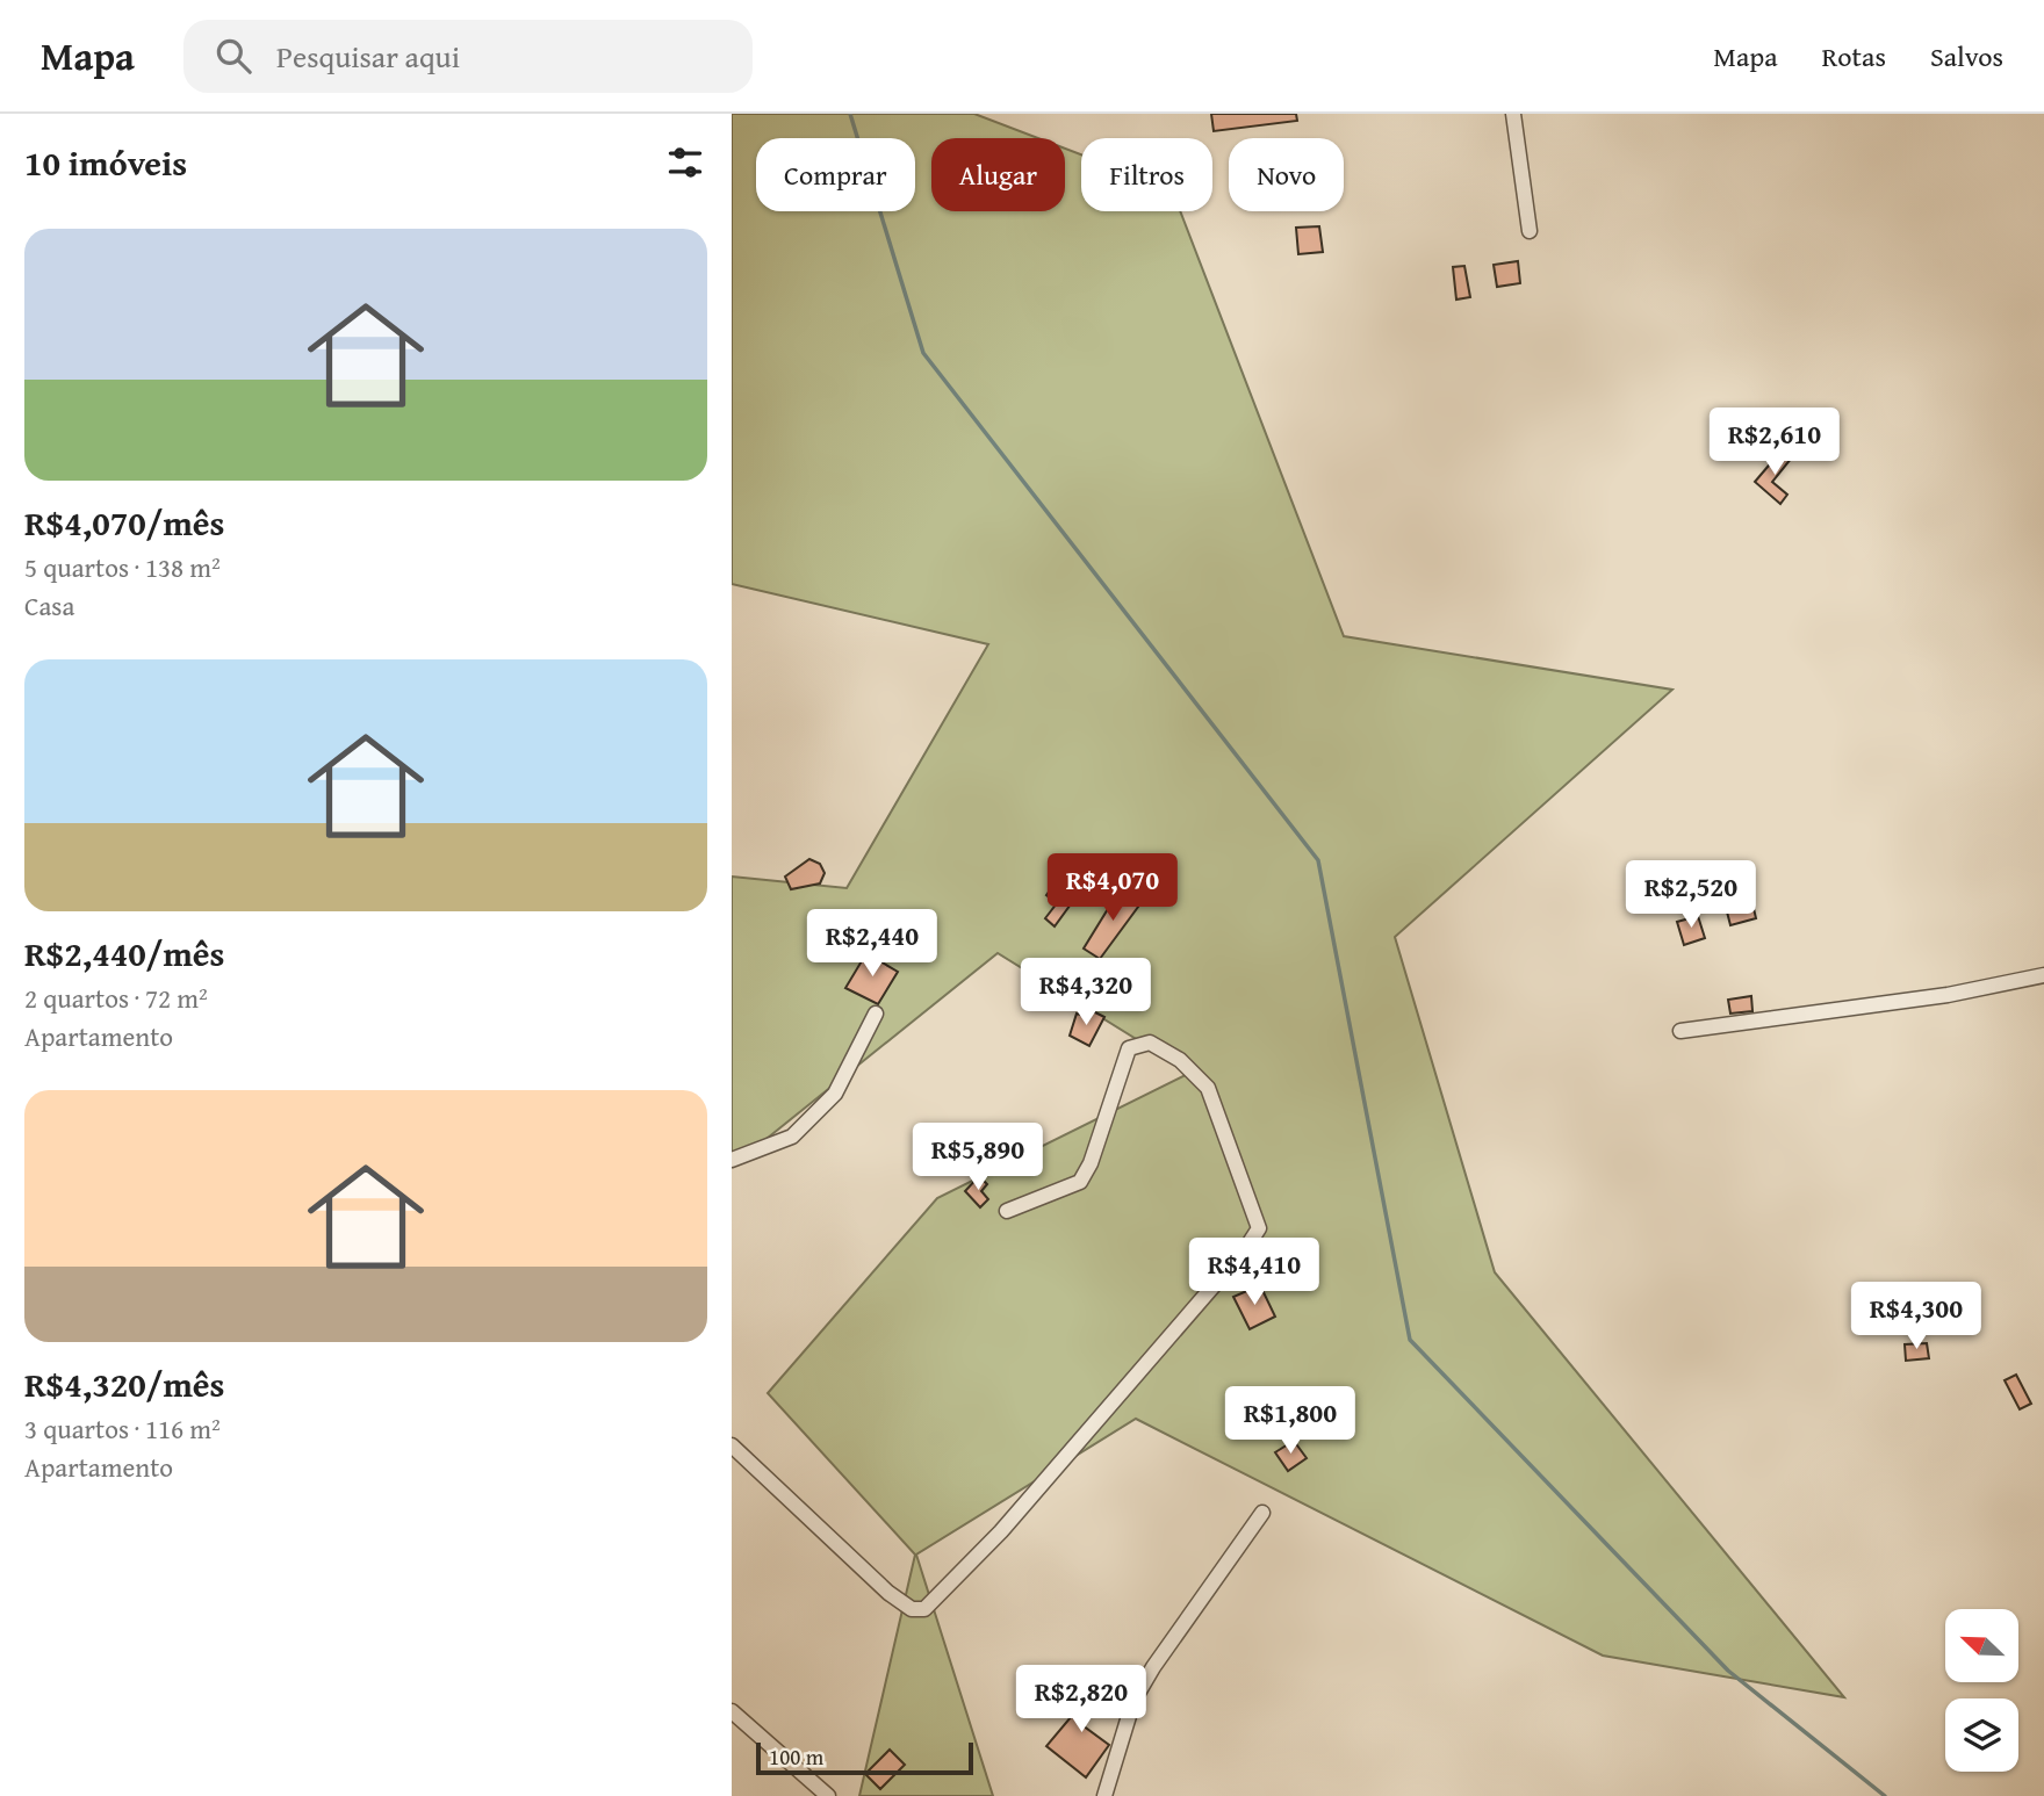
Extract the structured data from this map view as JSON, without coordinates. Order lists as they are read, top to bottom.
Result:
{
  "scale_bar": "100 m",
  "north": "top left",
  "page": {
    "header": "Mapa",
    "search": "Pesquisar aqui",
    "nav": ["Mapa", "Rotas", "Salvos"],
    "heading": "10 imóveis",
    "chip": [
      "Comprar",
      "Alugar",
      "Filtros",
      "Novo"
    ],
    "list": [
      {
        "name": "R$4,070/mês",
        "note": "5 quartos · 138 m² · Casa"
      },
      {
        "name": "R$2,440/mês",
        "note": "2 quartos · 72 m² · Apartamento"
      },
      {
        "name": "R$4,320/mês",
        "note": "3 quartos · 116 m² · Apartamento"
      }
    ],
    "price": [
      "R$2,610",
      "R$4,070",
      "R$2,520",
      "R$2,440",
      "R$4,320",
      "R$5,890",
      "R$4,410",
      "R$4,300",
      "R$1,800",
      "R$2,820"
    ],
    "scale": "100 m"
  }
}
